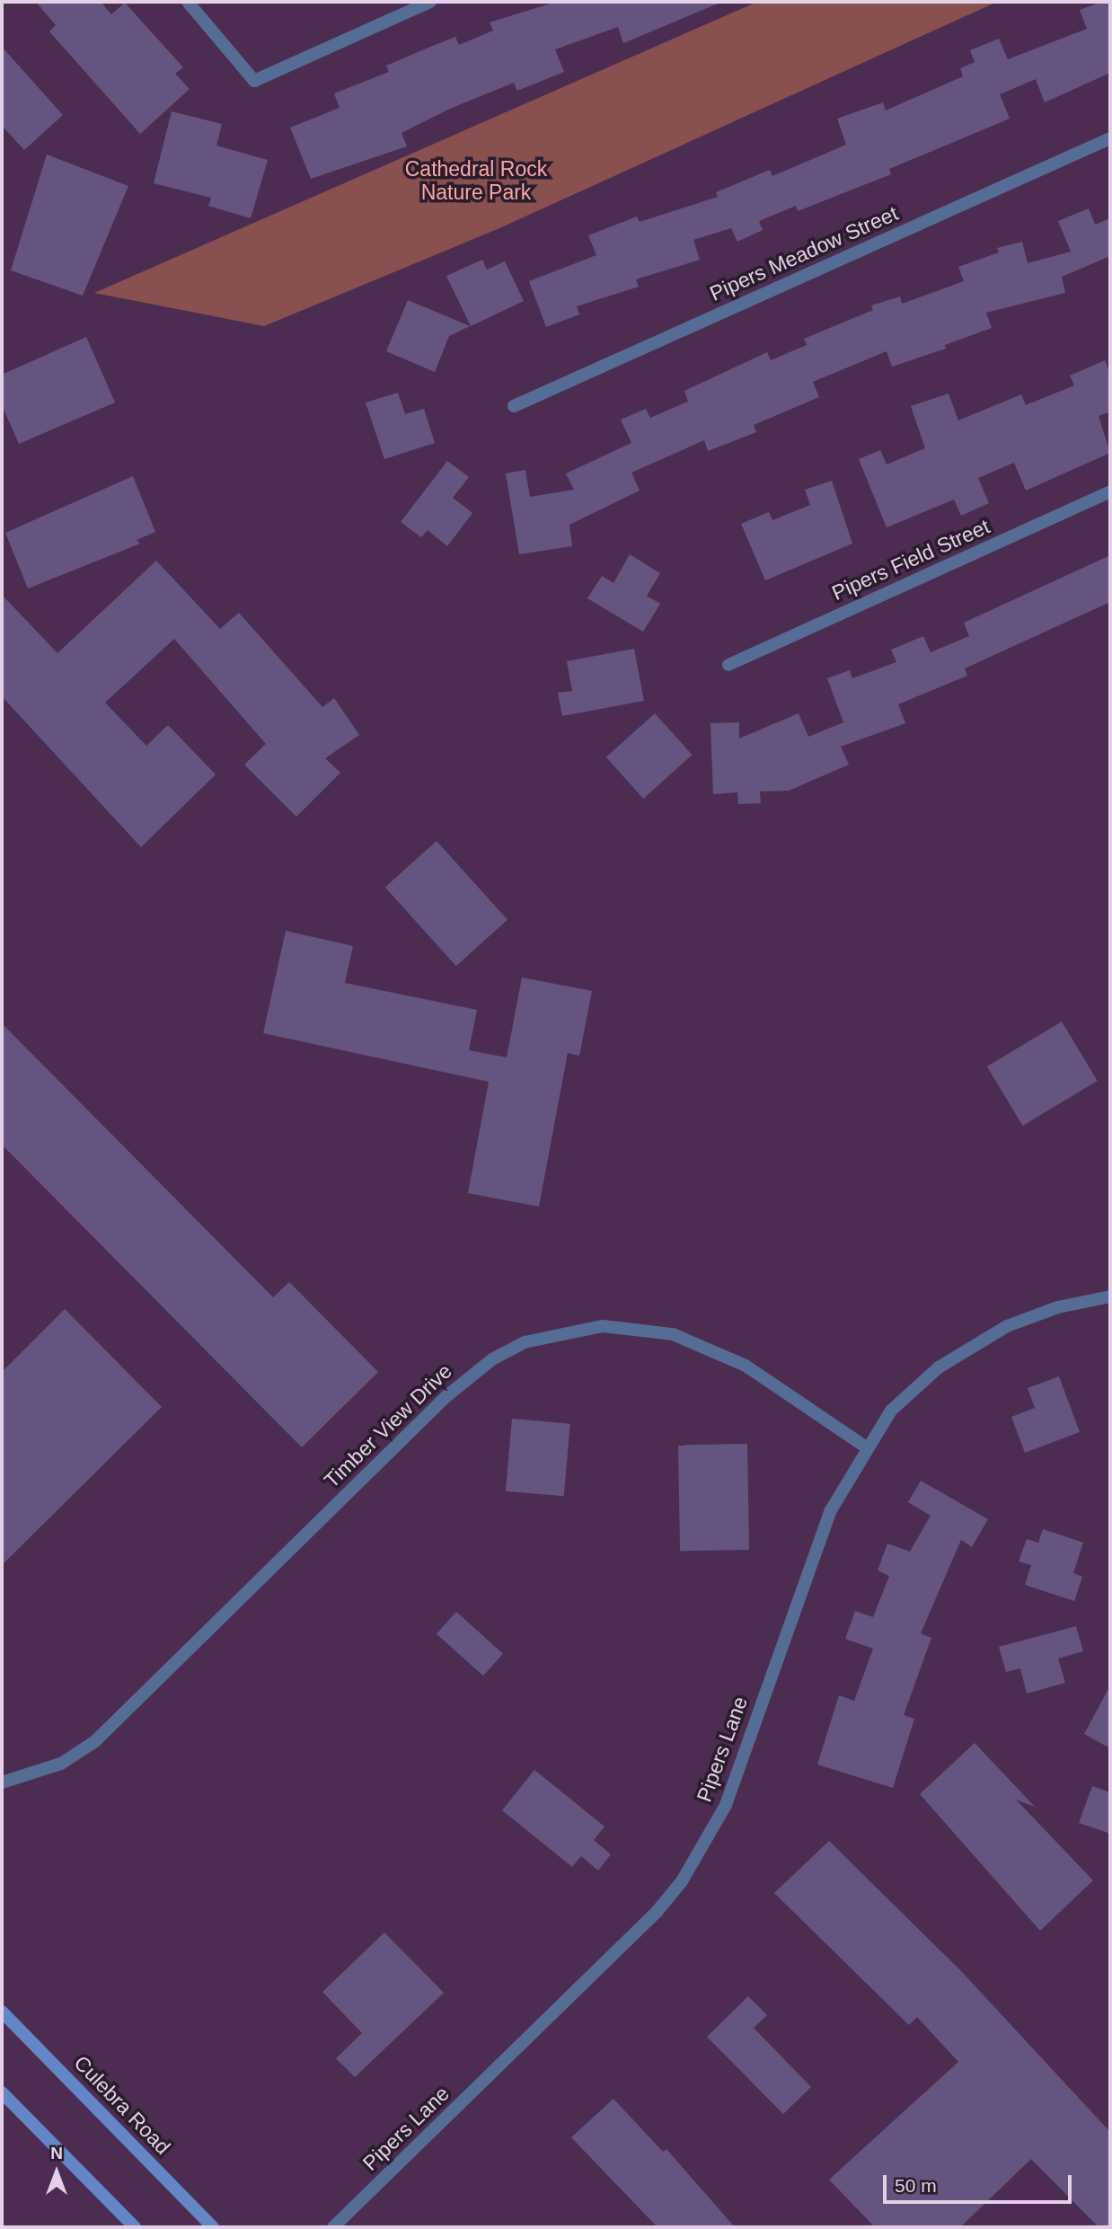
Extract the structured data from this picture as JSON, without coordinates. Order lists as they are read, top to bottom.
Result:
{
  "streets": {
    "main road": ["Culebra Road"],
    "street": [
      "Pipers Meadow Street",
      "Pipers Field Street",
      "Timber View Drive",
      "Pipers Lane"
    ]
  },
  "crossings": [
    ["Timber View Drive", "Pipers Lane"]
  ],
  "parks": ["Cathedral Rock Nature Park"],
  "scale_bar": "50 m",
  "north": "top"
}
